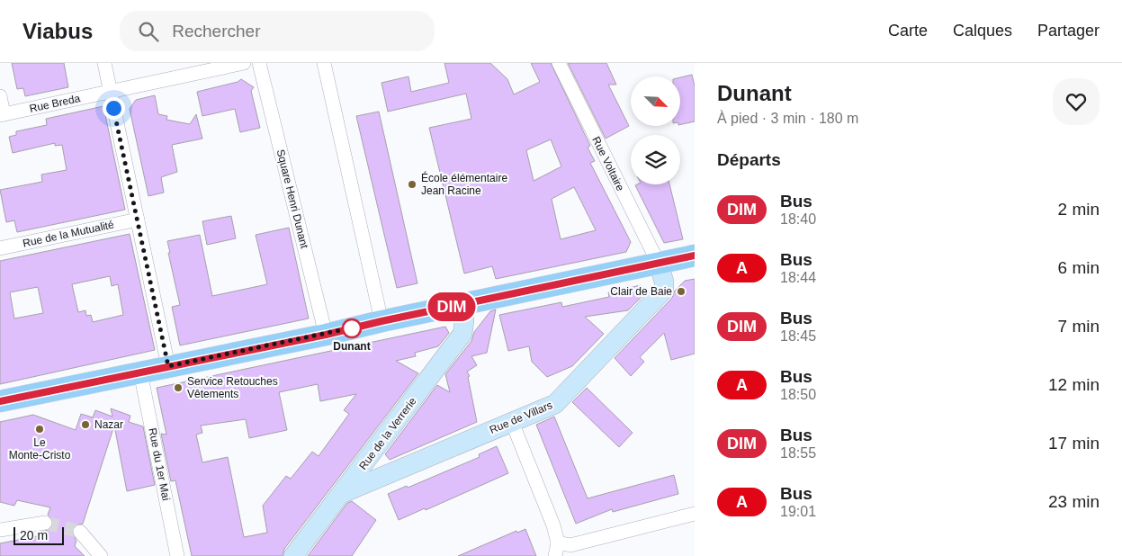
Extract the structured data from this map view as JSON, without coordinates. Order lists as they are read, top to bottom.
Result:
{
  "streets": {
    "main road": ["Rue de Villars", "Rue de la Verrerie"],
    "street": [
      "Rue Breda",
      "Rue Voltaire",
      "Square Henri Dunant",
      "Rue de la Mutualité",
      "Rue du 1er Mai"
    ]
  },
  "crossings": [
    ["Rue Voltaire", "Rue de Villars"],
    ["Rue de Villars", "Rue de la Verrerie"]
  ],
  "places": [
    "École élémentaire Jean Racine",
    "Clair de Baie",
    "Dunant",
    "Service Retouches Vêtements",
    "Nazar",
    "Le Monte-Cristo"
  ],
  "lines": ["bus line DIM"],
  "scale_bar": "20 m",
  "north": "bottom right",
  "page": {
    "header": "Viabus",
    "search": "Rechercher",
    "nav": ["Carte", "Calques", "Partager"],
    "on_map": "DIM",
    "heading": [
      ["Dunant", "À pied · 3 min · 180 m"],
      "Départs"
    ],
    "list": [
      {
        "mark": "DIM",
        "name": "Bus",
        "note": "18:40",
        "value": "2 min"
      },
      {
        "mark": "A",
        "name": "Bus",
        "note": "18:44",
        "value": "6 min"
      },
      {
        "mark": "DIM",
        "name": "Bus",
        "note": "18:45",
        "value": "7 min"
      },
      {
        "mark": "A",
        "name": "Bus",
        "note": "18:50",
        "value": "12 min"
      },
      {
        "mark": "DIM",
        "name": "Bus",
        "note": "18:55",
        "value": "17 min"
      },
      {
        "mark": "A",
        "name": "Bus",
        "note": "19:01",
        "value": "23 min"
      }
    ],
    "scale": "20 m"
  }
}
